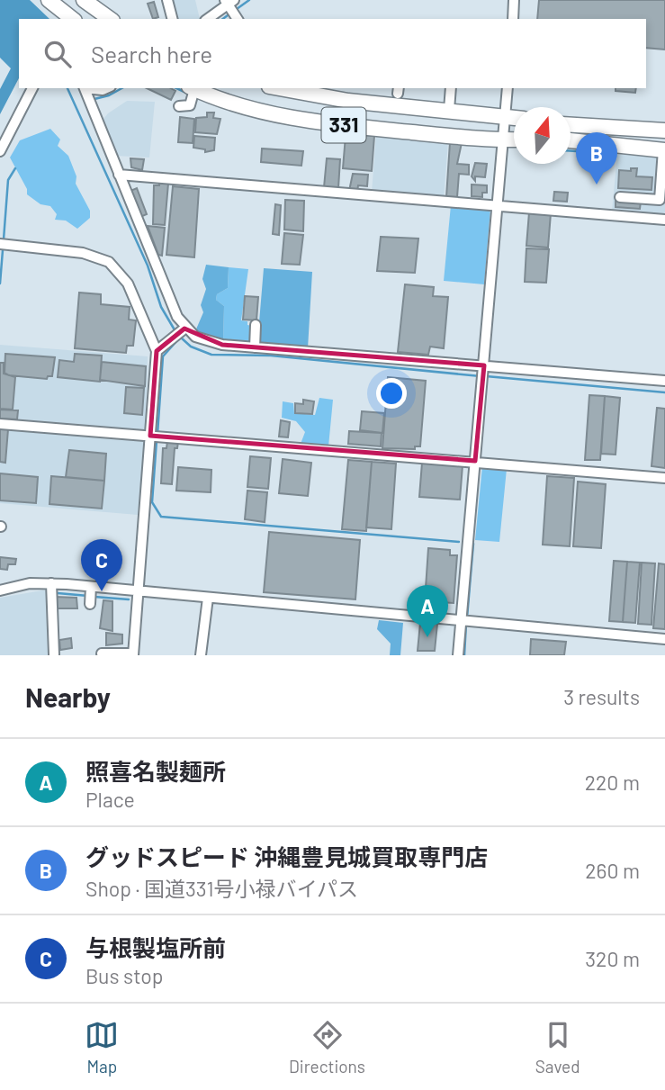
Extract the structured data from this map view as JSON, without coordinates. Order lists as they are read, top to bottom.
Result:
{
  "streets": {
    "highway": ["331"]
  },
  "north": "top",
  "page": {
    "search": "Search here",
    "pins": ["B", "C", "A"],
    "heading": ["Nearby", "3 results"],
    "list": [
      {
        "mark": "A",
        "name": "照喜名製麺所",
        "note": "Place",
        "value": "220 m"
      },
      {
        "mark": "B",
        "name": "グッドスピード 沖縄豊見城買取専門店",
        "note": "Shop · 国道331号小禄バイパス",
        "value": "260 m"
      },
      {
        "mark": "C",
        "name": "与根製塩所前",
        "note": "Bus stop",
        "value": "320 m"
      }
    ],
    "nav": ["Map", "Directions", "Saved"]
  }
}
